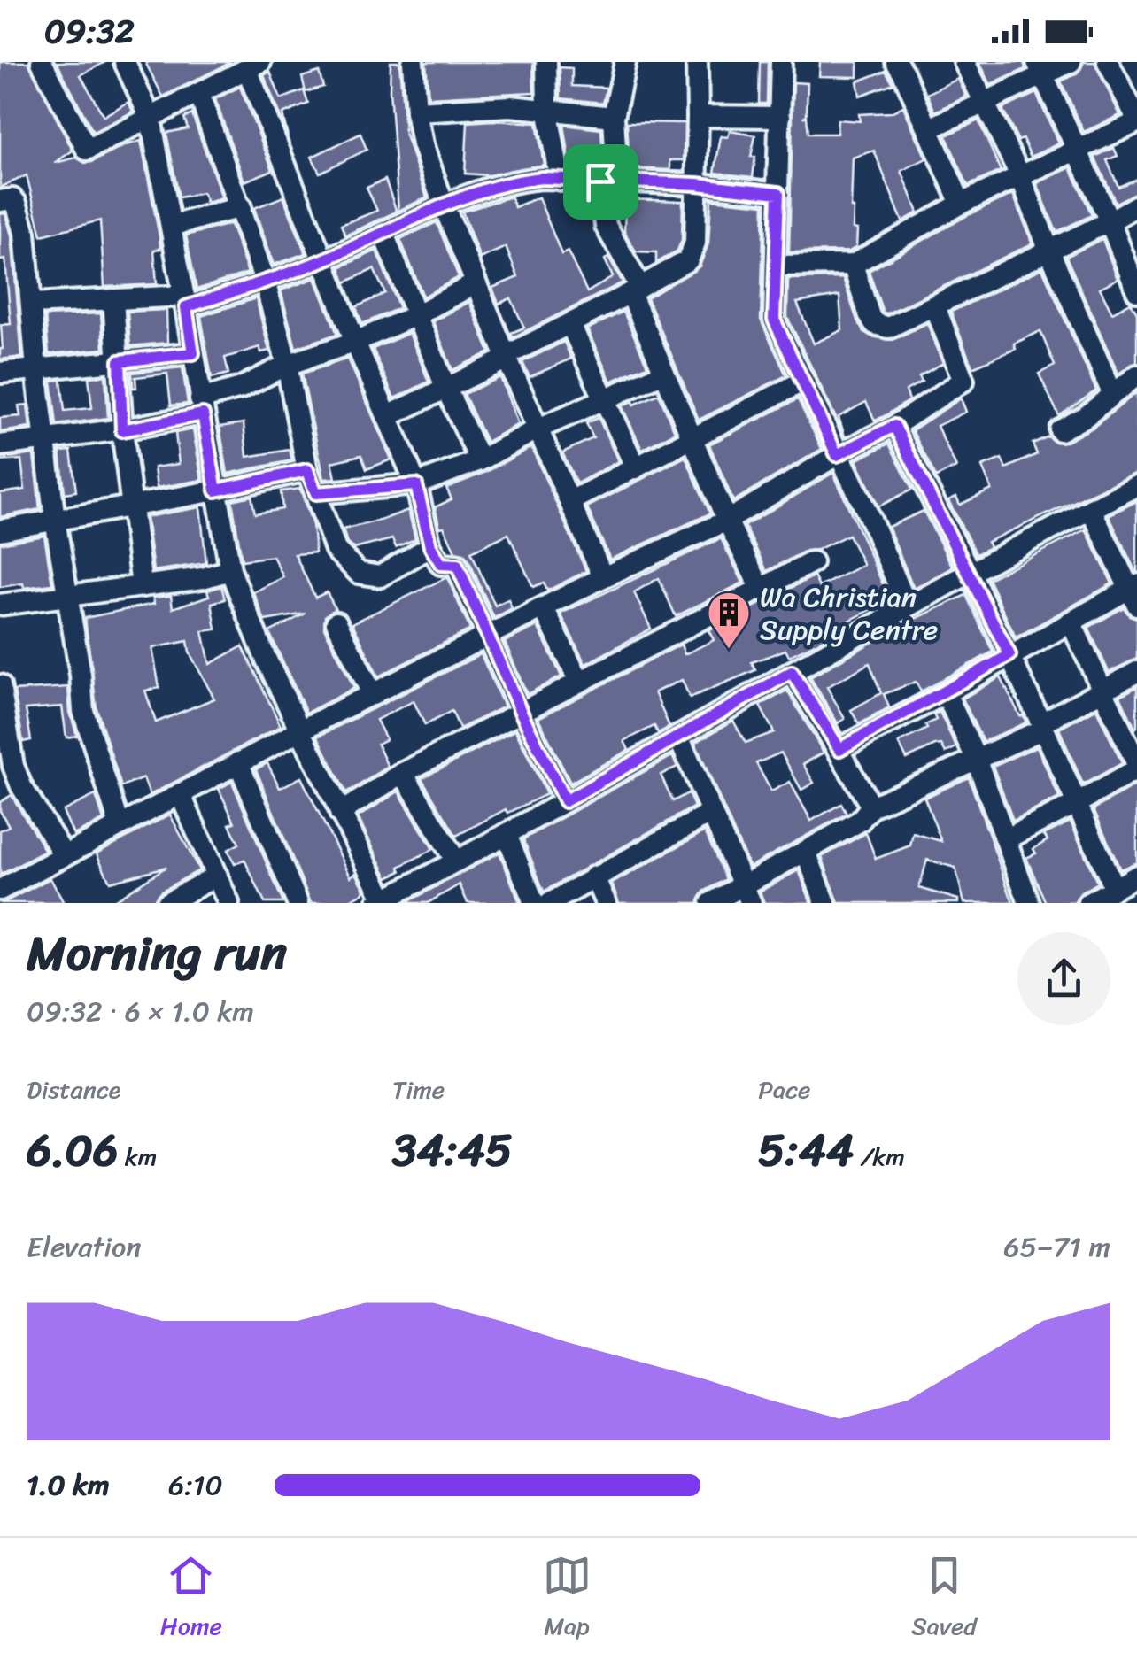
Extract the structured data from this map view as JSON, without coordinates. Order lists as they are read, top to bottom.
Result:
{
  "places": {
    "building": ["Wa Christian Supply Centre"]
  },
  "page": {
    "status": "09:32",
    "heading": ["Morning run", "09:32 · 6 × 1.0 km"],
    "stats": [
      ["Distance", "6.06 km"],
      ["Time", "34:45"],
      ["Pace", "5:44 /km"]
    ],
    "chart": ["Elevation", "65–71 m"],
    "list": [
      {
        "name": "1.0 km",
        "note": "6:10"
      }
    ],
    "tabs": ["Home", "Map", "Saved"]
  }
}
